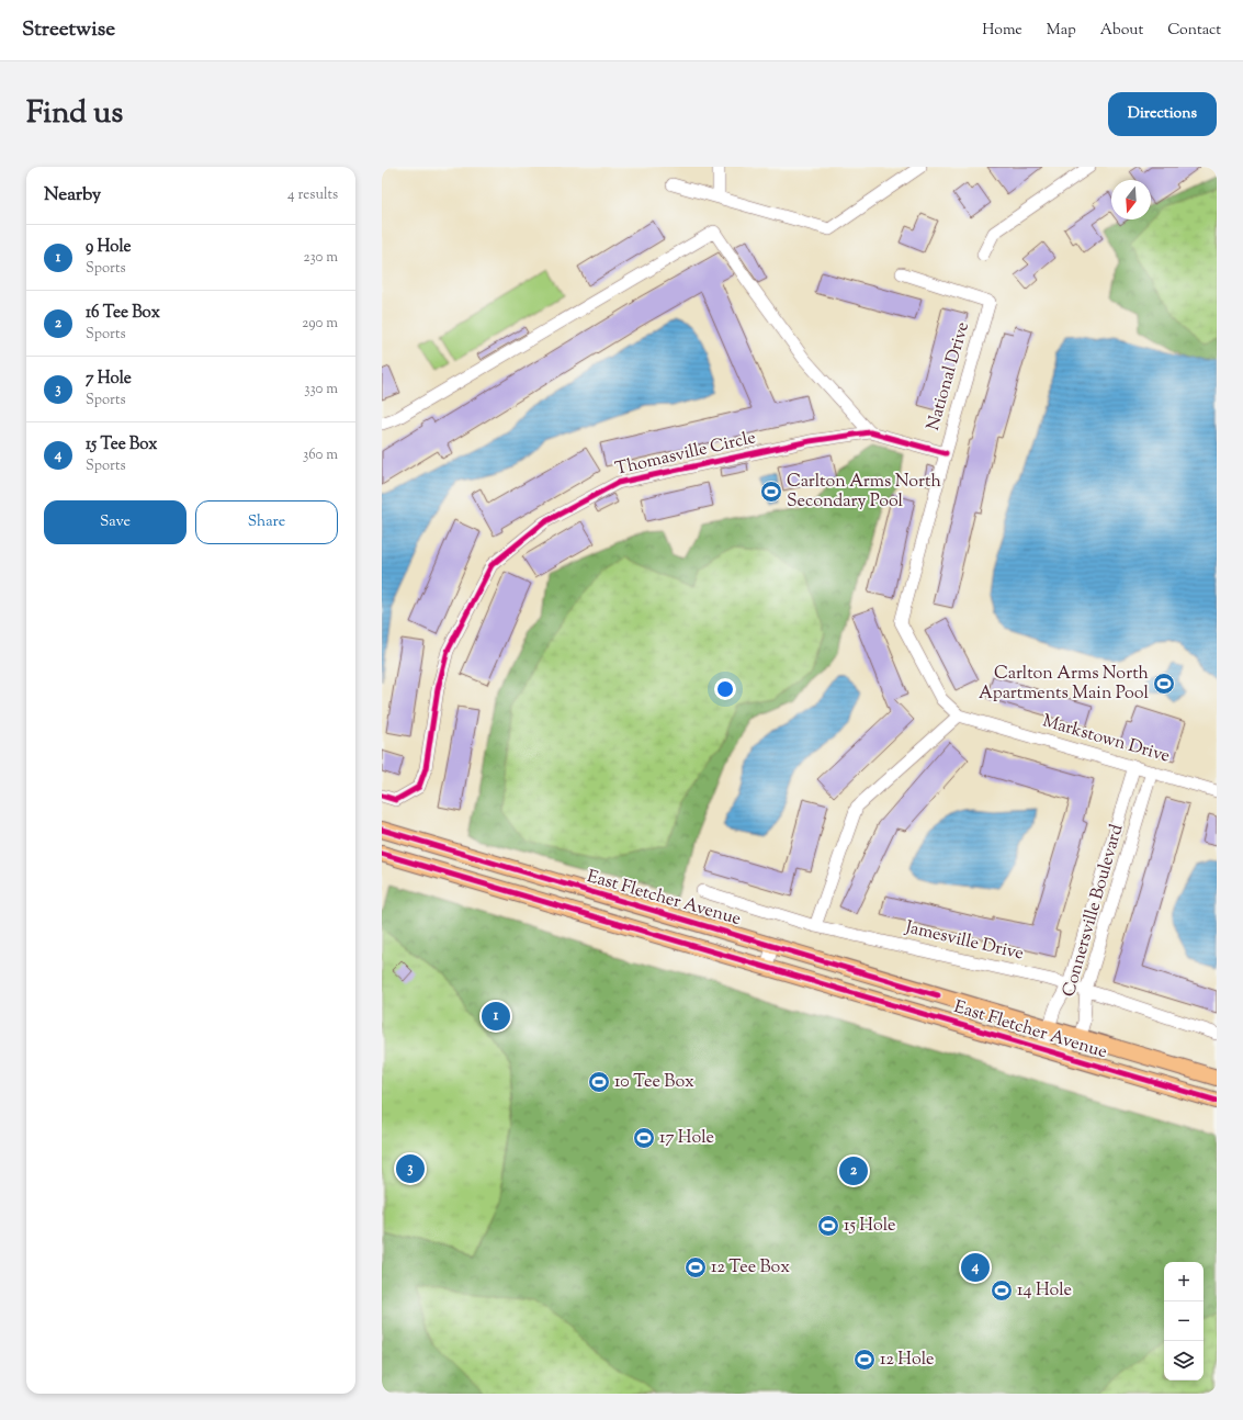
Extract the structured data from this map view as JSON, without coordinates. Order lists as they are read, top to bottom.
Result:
{
  "streets": {
    "main road": ["East Fletcher Avenue"],
    "street": [
      "National Drive",
      "Thomasville Circle",
      "Markstown Drive",
      "Connersville Boulevard",
      "Jamesville Drive"
    ]
  },
  "crossings": [
    ["National Drive", "Thomasville Circle"],
    ["National Drive", "Markstown Drive"],
    ["Markstown Drive", "Connersville Boulevard"],
    ["East Fletcher Avenue", "Connersville Boulevard"],
    ["Connersville Boulevard", "Jamesville Drive"]
  ],
  "places": {
    "sports": [
      "Carlton Arms North Secondary Pool",
      "Carlton Arms North Apartments Main Pool",
      "10 Tee Box",
      "17 Hole",
      "15 Hole",
      "12 Tee Box",
      "14 Hole",
      "12 Hole"
    ]
  },
  "north": "bottom",
  "page": {
    "header": "Streetwise",
    "nav": [
      "Home",
      "Map",
      "About",
      "Contact"
    ],
    "title": "Find us",
    "buttons": [
      "Directions",
      ["Save", "Share"]
    ],
    "heading": ["Nearby", "4 results"],
    "list": [
      {
        "mark": "1",
        "name": "9 Hole",
        "note": "Sports",
        "value": "230 m"
      },
      {
        "mark": "2",
        "name": "16 Tee Box",
        "note": "Sports",
        "value": "290 m"
      },
      {
        "mark": "3",
        "name": "7 Hole",
        "note": "Sports",
        "value": "330 m"
      },
      {
        "mark": "4",
        "name": "15 Tee Box",
        "note": "Sports",
        "value": "360 m"
      }
    ],
    "pins": [
      "1",
      "3",
      "2",
      "4"
    ],
    "map_buttons": ["+", "−"]
  }
}
